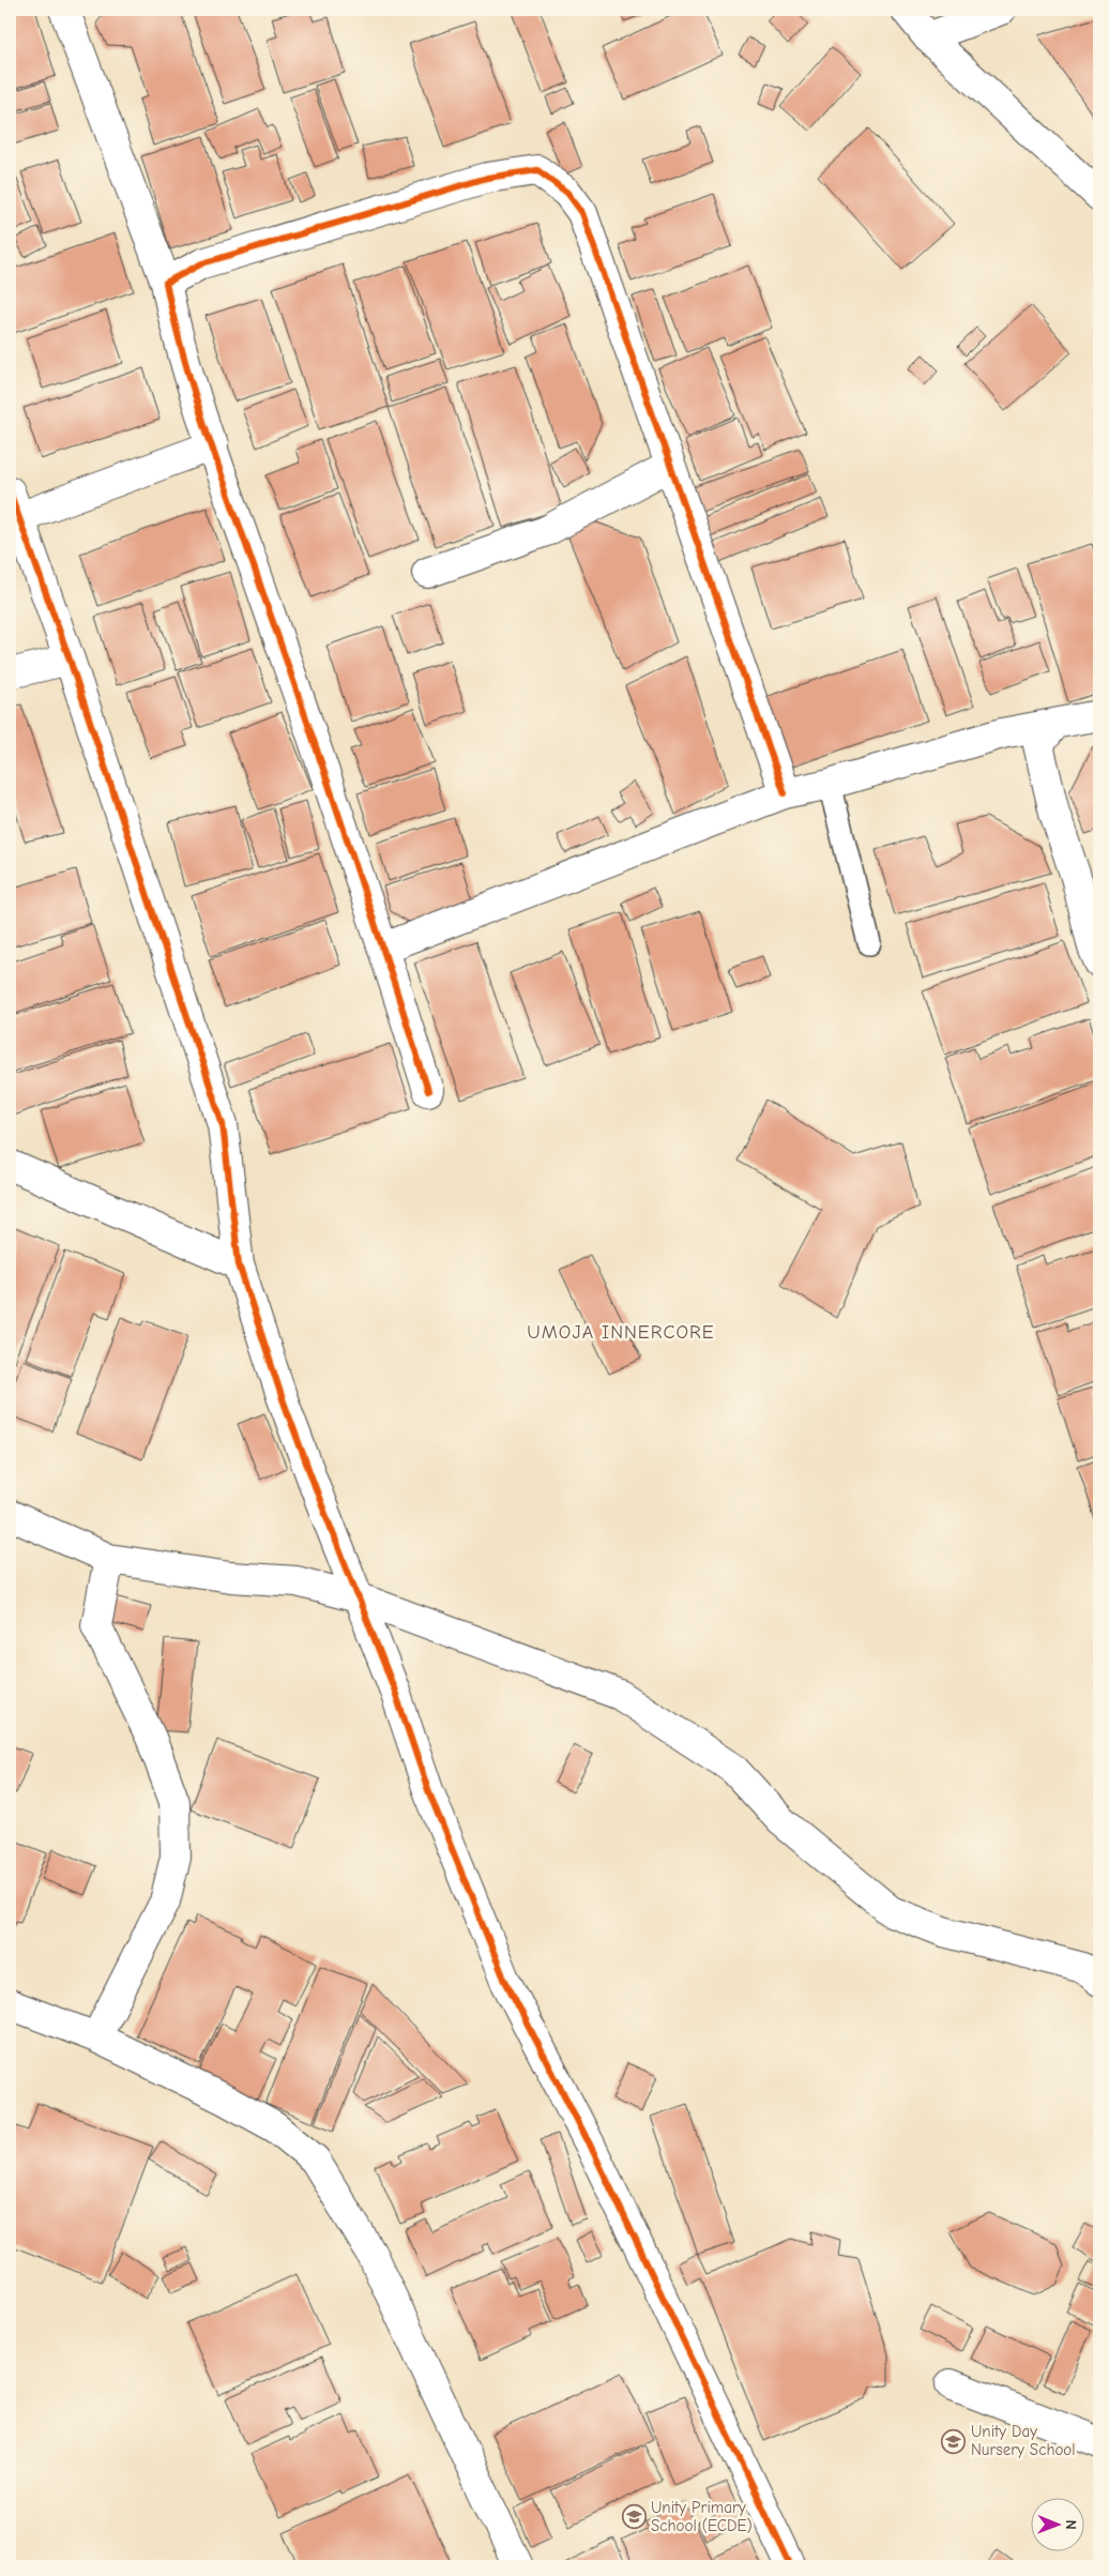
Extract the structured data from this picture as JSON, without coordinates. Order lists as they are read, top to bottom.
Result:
{
  "districts": ["UMOJA INNERCORE"],
  "places": {
    "school or university": ["Unity Day Nursery School", "Unity Primary School (ECDE)"]
  },
  "north": "right"
}
